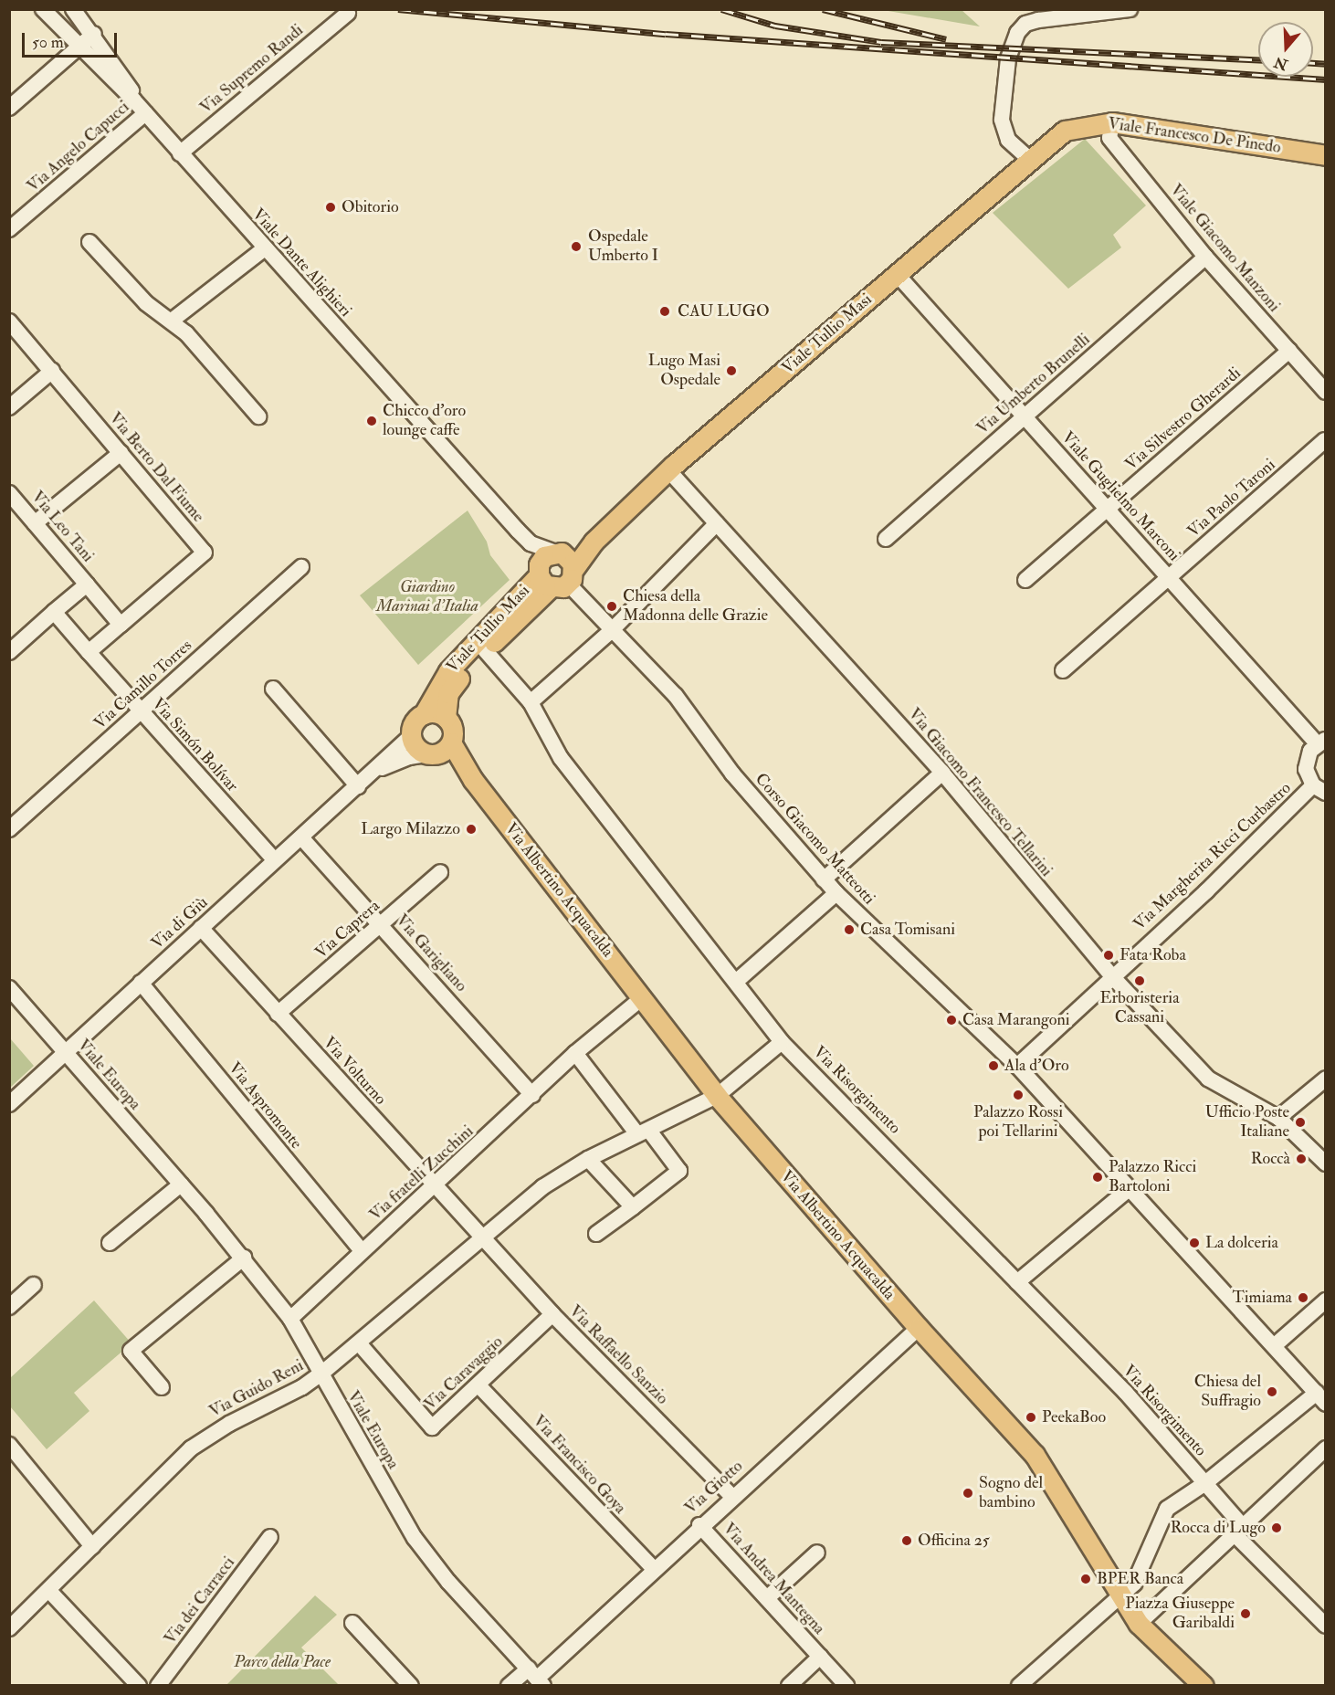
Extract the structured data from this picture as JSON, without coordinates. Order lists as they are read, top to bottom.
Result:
{
  "streets": {
    "main road": ["Viale Francesco De Pinedo", "Viale Tullio Masi", "Via Albertino Acquacalda"],
    "street": [
      "Via Supremo Randi",
      "Via Angelo Capucci",
      "Viale Giacomo Manzoni",
      "Viale Dante Alighieri",
      "Via Umberto Brunelli",
      "Via Silvestro Gherardi",
      "Via Berto Dal Fiume",
      "Viale Guglielmo Marconi",
      "Via Paolo Taroni",
      "Via Leo Tani",
      "Via Camillo Torres",
      "Via Simón Bolívar",
      "Via Giacomo Francesco Tellarini",
      "Corso Giacomo Matteotti",
      "Via Margherita Ricci Curbastro",
      "Via di Giù",
      "Via Caprera",
      "Via Garigliano",
      "Via Volturno",
      "Viale Europa",
      "Via Risorgimento",
      "Via Aspromonte",
      "Via fratelli Zucchini",
      "Via Raffaello Sanzio",
      "Via Caravaggio",
      "Via Guido Reni",
      "Via Francisco Goya",
      "Via Giotto",
      "Via Andrea Mantegna",
      "Via dei Carracci"
    ]
  },
  "crossings": [
    ["Via Supremo Randi", "Viale Dante Alighieri"],
    ["Viale Francesco De Pinedo", "Viale Giacomo Manzoni"],
    ["Viale Francesco De Pinedo", "Viale Tullio Masi"],
    ["Via Angelo Capucci", "Viale Dante Alighieri"],
    ["Viale Giacomo Manzoni", "Via Umberto Brunelli"],
    ["Viale Giacomo Manzoni", "Via Silvestro Gherardi"],
    ["Viale Dante Alighieri", "Viale Tullio Masi"],
    ["Viale Dante Alighieri", "Corso Giacomo Matteotti"],
    ["Viale Tullio Masi", "Viale Guglielmo Marconi"],
    ["Viale Tullio Masi", "Via Giacomo Francesco Tellarini"],
    ["Viale Tullio Masi", "Corso Giacomo Matteotti"],
    ["Viale Tullio Masi", "Via Albertino Acquacalda"],
    ["Viale Tullio Masi", "Via di Giù"],
    ["Viale Tullio Masi", "Via Risorgimento"],
    ["Via Umberto Brunelli", "Viale Guglielmo Marconi"],
    ["Via Silvestro Gherardi", "Viale Guglielmo Marconi"],
    ["Via Berto Dal Fiume", "Via Leo Tani"],
    ["Viale Guglielmo Marconi", "Via Paolo Taroni"],
    ["Via Camillo Torres", "Via Simón Bolívar"],
    ["Via Simón Bolívar", "Via di Giù"],
    ["Via Giacomo Francesco Tellarini", "Via Margherita Ricci Curbastro"],
    ["Corso Giacomo Matteotti", "Via Margherita Ricci Curbastro"],
    ["Via Albertino Acquacalda", "Via di Giù"],
    ["Via Albertino Acquacalda", "Via fratelli Zucchini"],
    ["Via Albertino Acquacalda", "Via Guido Reni"],
    ["Via Albertino Acquacalda", "Via Giotto"],
    ["Via di Giù", "Via Garigliano"],
    ["Via di Giù", "Via Volturno"],
    ["Via di Giù", "Viale Europa"],
    ["Via di Giù", "Via Aspromonte"],
    ["Via Caprera", "Via Garigliano"],
    ["Via Caprera", "Via Volturno"],
    ["Via Garigliano", "Via fratelli Zucchini"],
    ["Via Volturno", "Via fratelli Zucchini"],
    ["Via Volturno", "Via Raffaello Sanzio"],
    ["Via Volturno", "Via Guido Reni"],
    ["Viale Europa", "Via fratelli Zucchini"],
    ["Viale Europa", "Via Guido Reni"],
    ["Viale Europa", "Via Giotto"],
    ["Via Risorgimento", "Via Guido Reni"],
    ["Via Aspromonte", "Via fratelli Zucchini"],
    ["Via Raffaello Sanzio", "Via Caravaggio"],
    ["Via Raffaello Sanzio", "Via Guido Reni"],
    ["Via Raffaello Sanzio", "Via Giotto"],
    ["Via Caravaggio", "Via Guido Reni"],
    ["Via Caravaggio", "Via Francisco Goya"],
    ["Via Francisco Goya", "Via Giotto"],
    ["Via Giotto", "Via Andrea Mantegna"]
  ],
  "parks": ["Giardino Marinai d'Italia", "Parco della Pace"],
  "places": [
    "Obitorio",
    "Ospedale Umberto I",
    "CAU LUGO",
    "Lugo Masi Ospedale",
    "Chicco d'oro lounge caffe",
    "Chiesa della Madonna delle Grazie",
    "Largo Milazzo",
    "Casa Tomisani",
    "Fata Roba",
    "Erboristeria Cassani",
    "Casa Marangoni",
    "Ala d'Oro",
    "Palazzo Rossi poi Tellarini",
    "Ufficio Poste Italiane",
    "Roccà",
    "Palazzo Ricci Bartoloni",
    "La dolceria",
    "Timiama",
    "Chiesa del Suffragio",
    "PeekaBoo",
    "Sogno del bambino",
    "Rocca di Lugo",
    "Officina 25",
    "BPER Banca",
    "Piazza Giuseppe Garibaldi"
  ],
  "scale_bar": "50 m",
  "north": "bottom"
}
